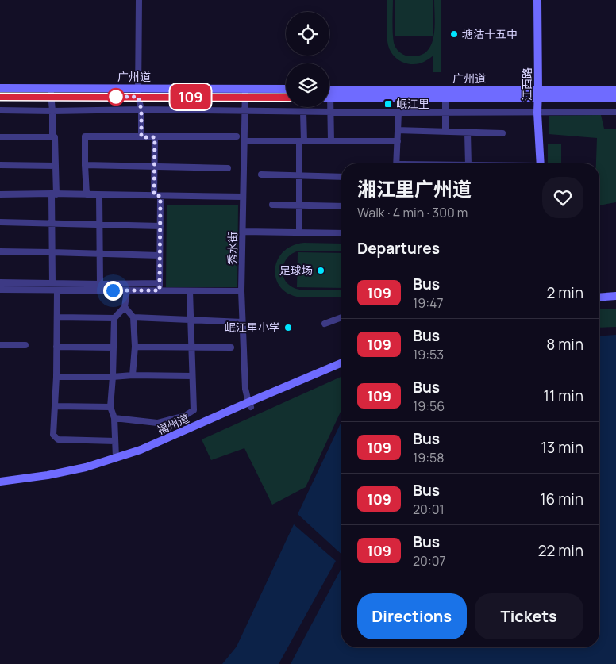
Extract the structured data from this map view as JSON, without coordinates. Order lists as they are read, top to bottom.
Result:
{
  "streets": {
    "street": [
      "广州道",
      "江西路",
      "秀水街",
      "福州道"
    ]
  },
  "crossings": [
    ["广州道", "江西路"],
    ["广州道", "秀水街"],
    ["秀水街", "福州道"]
  ],
  "places": {
    "other": ["塘沽十五中", "足球场", "岷江里小学"],
    "transit": ["岷江里"]
  },
  "lines": ["bus line 109"],
  "page": {
    "on_map": "109",
    "heading": [
      ["湘江里广州道", "Walk · 4 min · 300 m"],
      "Departures"
    ],
    "list": [
      {
        "mark": "109",
        "name": "Bus",
        "note": "19:47",
        "value": "2 min"
      },
      {
        "mark": "109",
        "name": "Bus",
        "note": "19:53",
        "value": "8 min"
      },
      {
        "mark": "109",
        "name": "Bus",
        "note": "19:56",
        "value": "11 min"
      },
      {
        "mark": "109",
        "name": "Bus",
        "note": "19:58",
        "value": "13 min"
      },
      {
        "mark": "109",
        "name": "Bus",
        "note": "20:01",
        "value": "16 min"
      },
      {
        "mark": "109",
        "name": "Bus",
        "note": "20:07",
        "value": "22 min"
      }
    ],
    "buttons": ["Directions", "Tickets"]
  }
}
